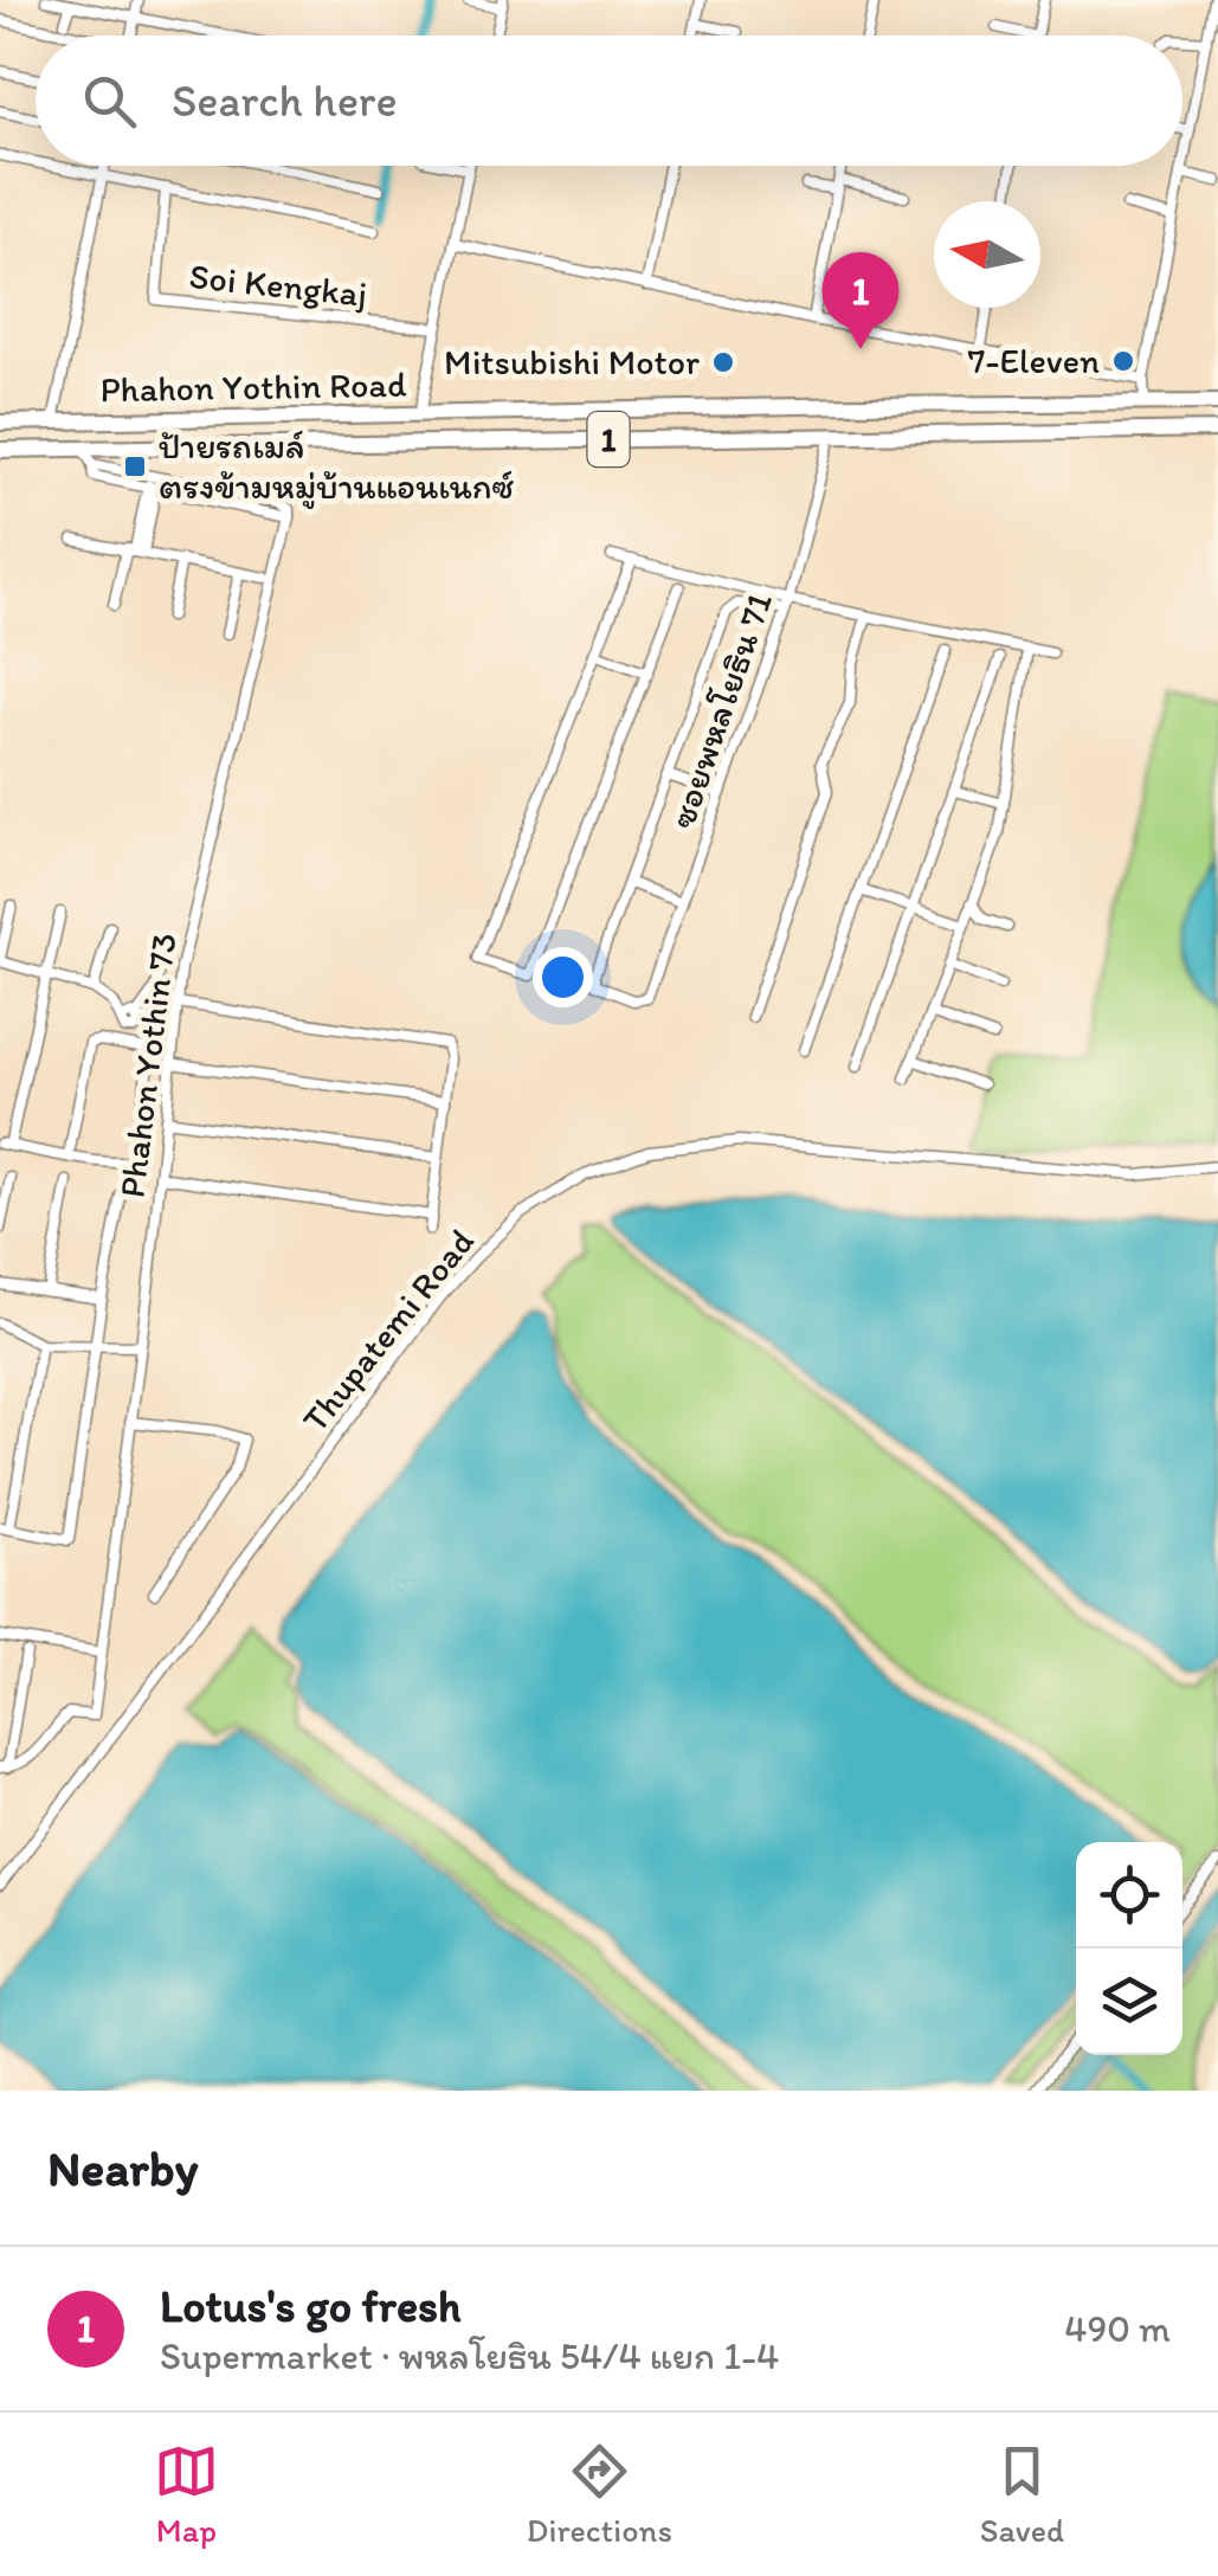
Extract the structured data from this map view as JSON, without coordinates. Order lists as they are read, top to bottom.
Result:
{
  "streets": {
    "main road": ["Phahon Yothin Road", "1"],
    "street": [
      "Soi Kengkaj",
      "ซอยพหลโยธิน 71",
      "Phahon Yothin 73",
      "Thupatemi Road"
    ]
  },
  "crossings": [
    ["Phahon Yothin Road", "ซอยพหลโยธิน 71"]
  ],
  "places": {
    "other": ["7-Eleven", "Mitsubishi Motor"],
    "transit": ["ป้ายรถเมล์ ตรงข้ามหมู่บ้านแอนเนกซ์"]
  },
  "north": "left",
  "page": {
    "search": "Search here",
    "pins": "1",
    "heading": "Nearby",
    "list": [
      {
        "mark": "1",
        "name": "Lotus's go fresh",
        "note": "Supermarket · พหลโยธิน 54/4 แยก 1-4",
        "value": "490 m"
      }
    ],
    "nav": ["Map", "Directions", "Saved"]
  }
}
